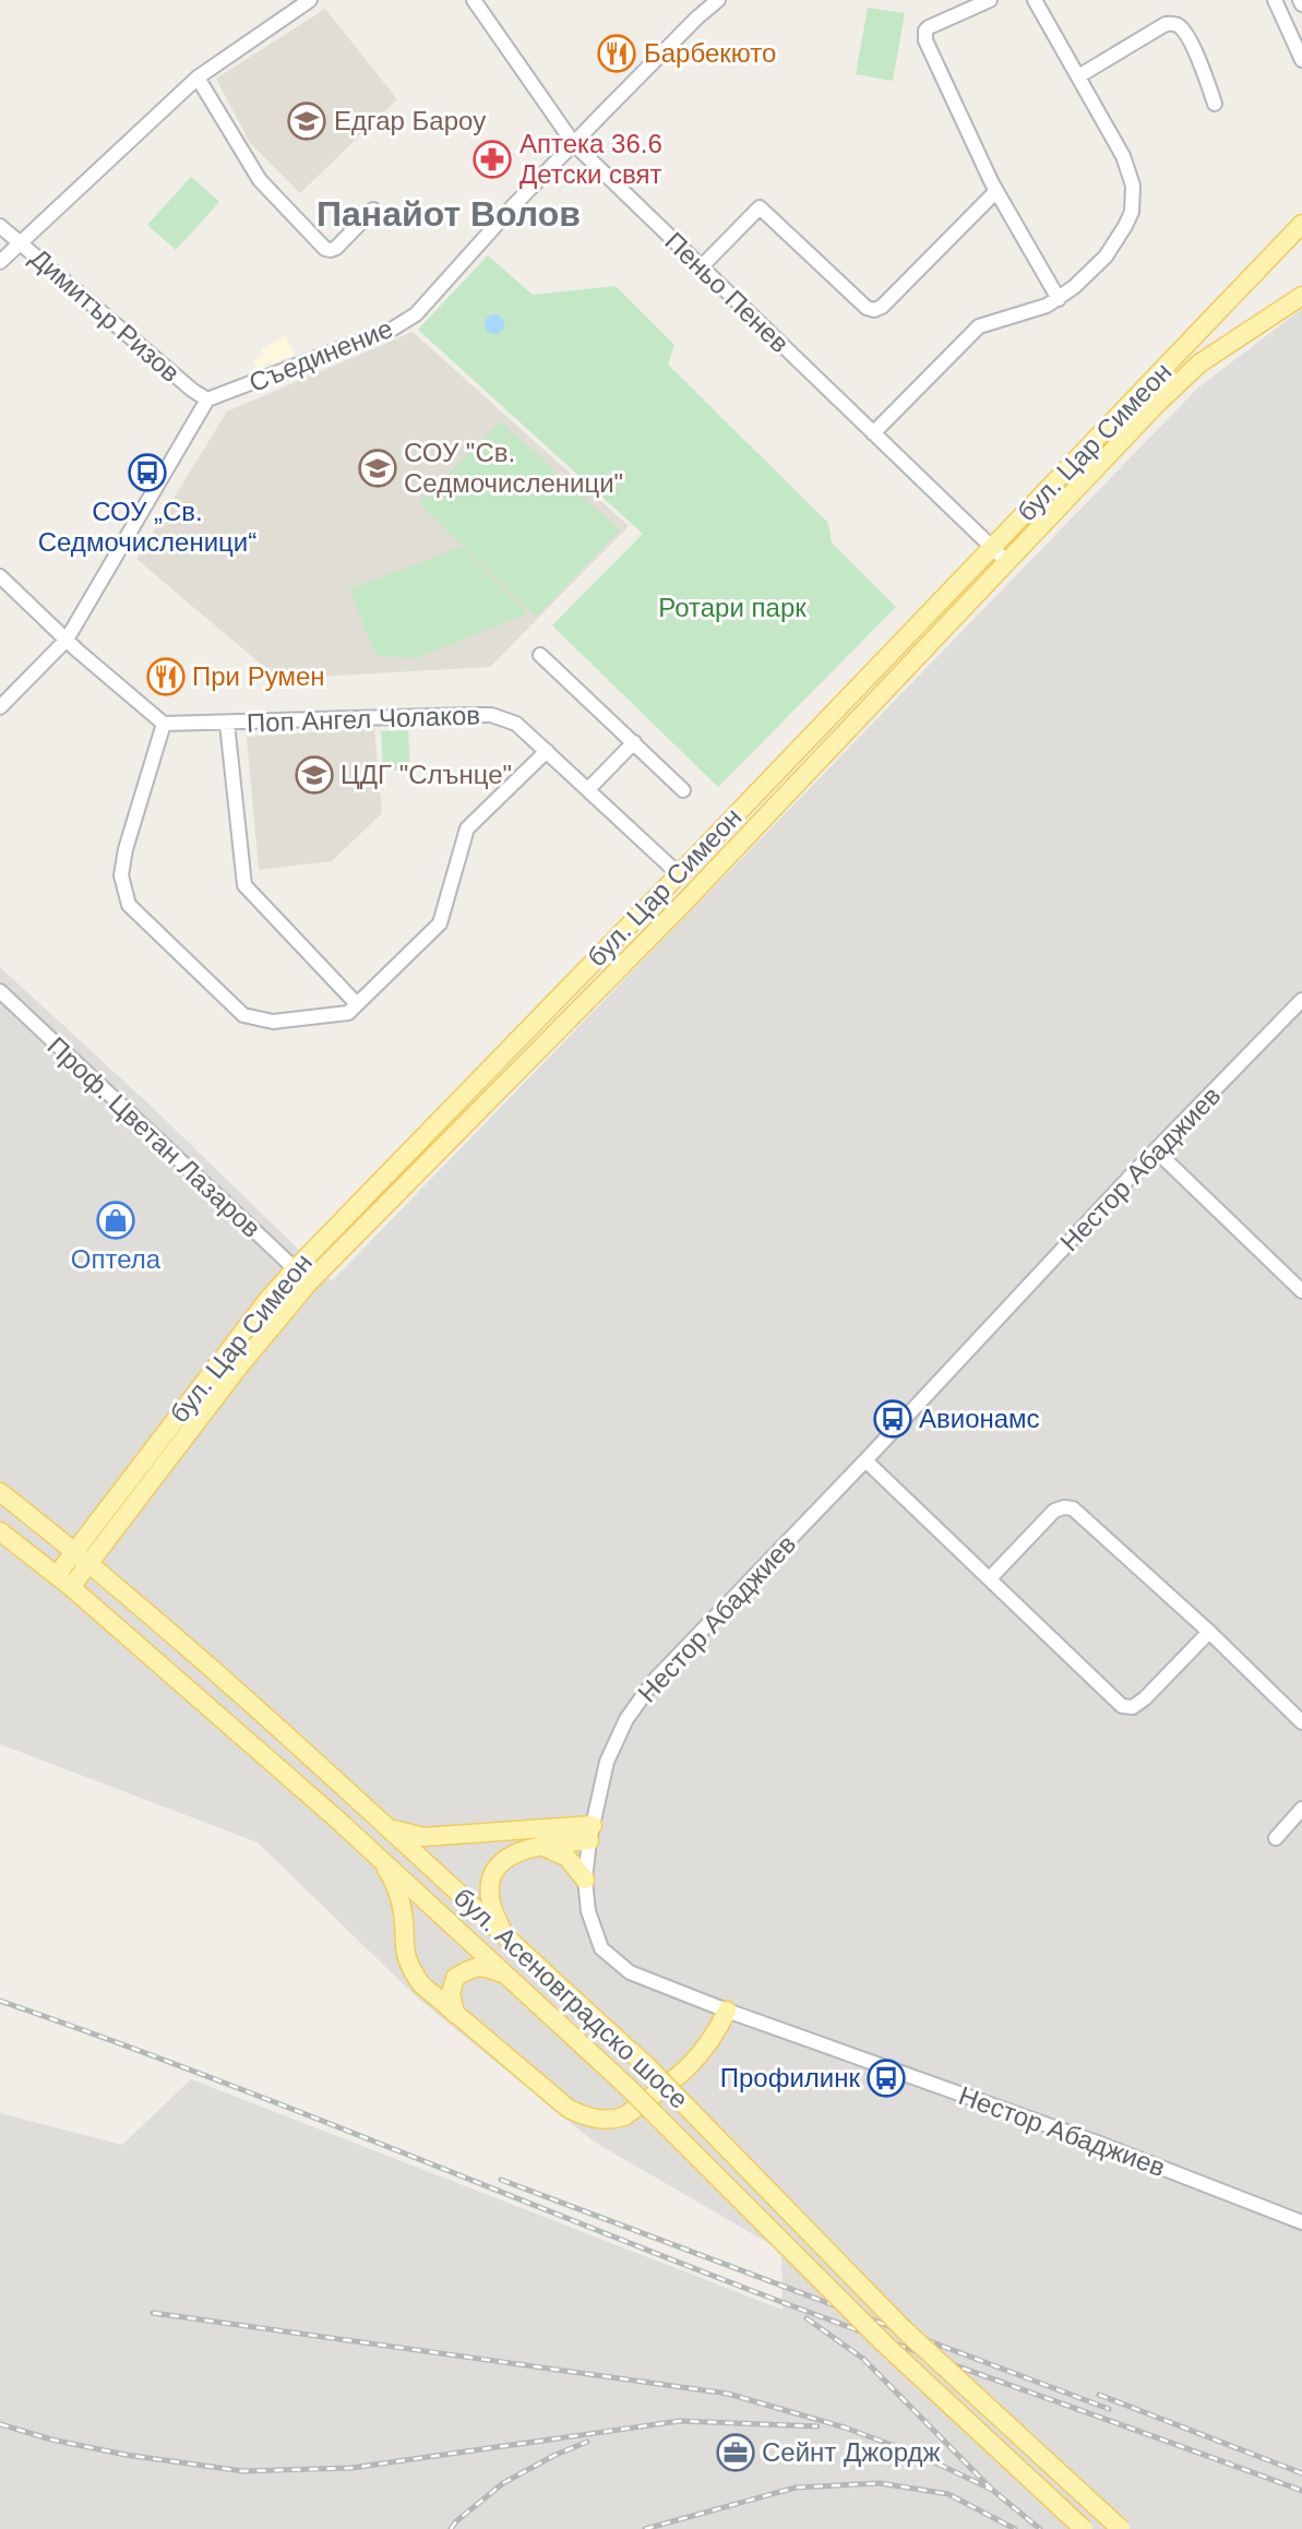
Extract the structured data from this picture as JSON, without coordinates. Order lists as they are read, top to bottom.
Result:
{
  "streets": {
    "main road": ["бул. Цар Симеон", "бул. Асеновградско шосе"],
    "street": [
      "Пеньо Пенев",
      "Димитър Ризов",
      "Съединение",
      "Поп Ангел Чолаков",
      "Проф. Цветан Лазаров",
      "Нестор Абаджиев"
    ]
  },
  "crossings": [
    ["Пеньо Пенев", "Съединение"],
    ["Пеньо Пенев", "бул. Цар Симеон"],
    ["Димитър Ризов", "Съединение"],
    ["бул. Цар Симеон", "Поп Ангел Чолаков"],
    ["бул. Цар Симеон", "Проф. Цветан Лазаров"],
    ["бул. Цар Симеон", "бул. Асеновградско шосе"]
  ],
  "districts": ["Панайот Волов"],
  "parks": ["Ротари парк"],
  "places": {
    "restaurant": ["Барбекюто", "При Румен"],
    "school or university": ["Едгар Бароу", "СОУ \"Св. Седмочисленици\"", "ЦДГ \"Слънце\""],
    "pharmacy": ["Аптека 36.6 Детски свят"],
    "bus stop": ["СОУ „Св. Седмочисленици“", "Авионамс", "Профилинк"],
    "shop": ["Оптела"],
    "office": ["Сейнт Джордж"]
  }
}
